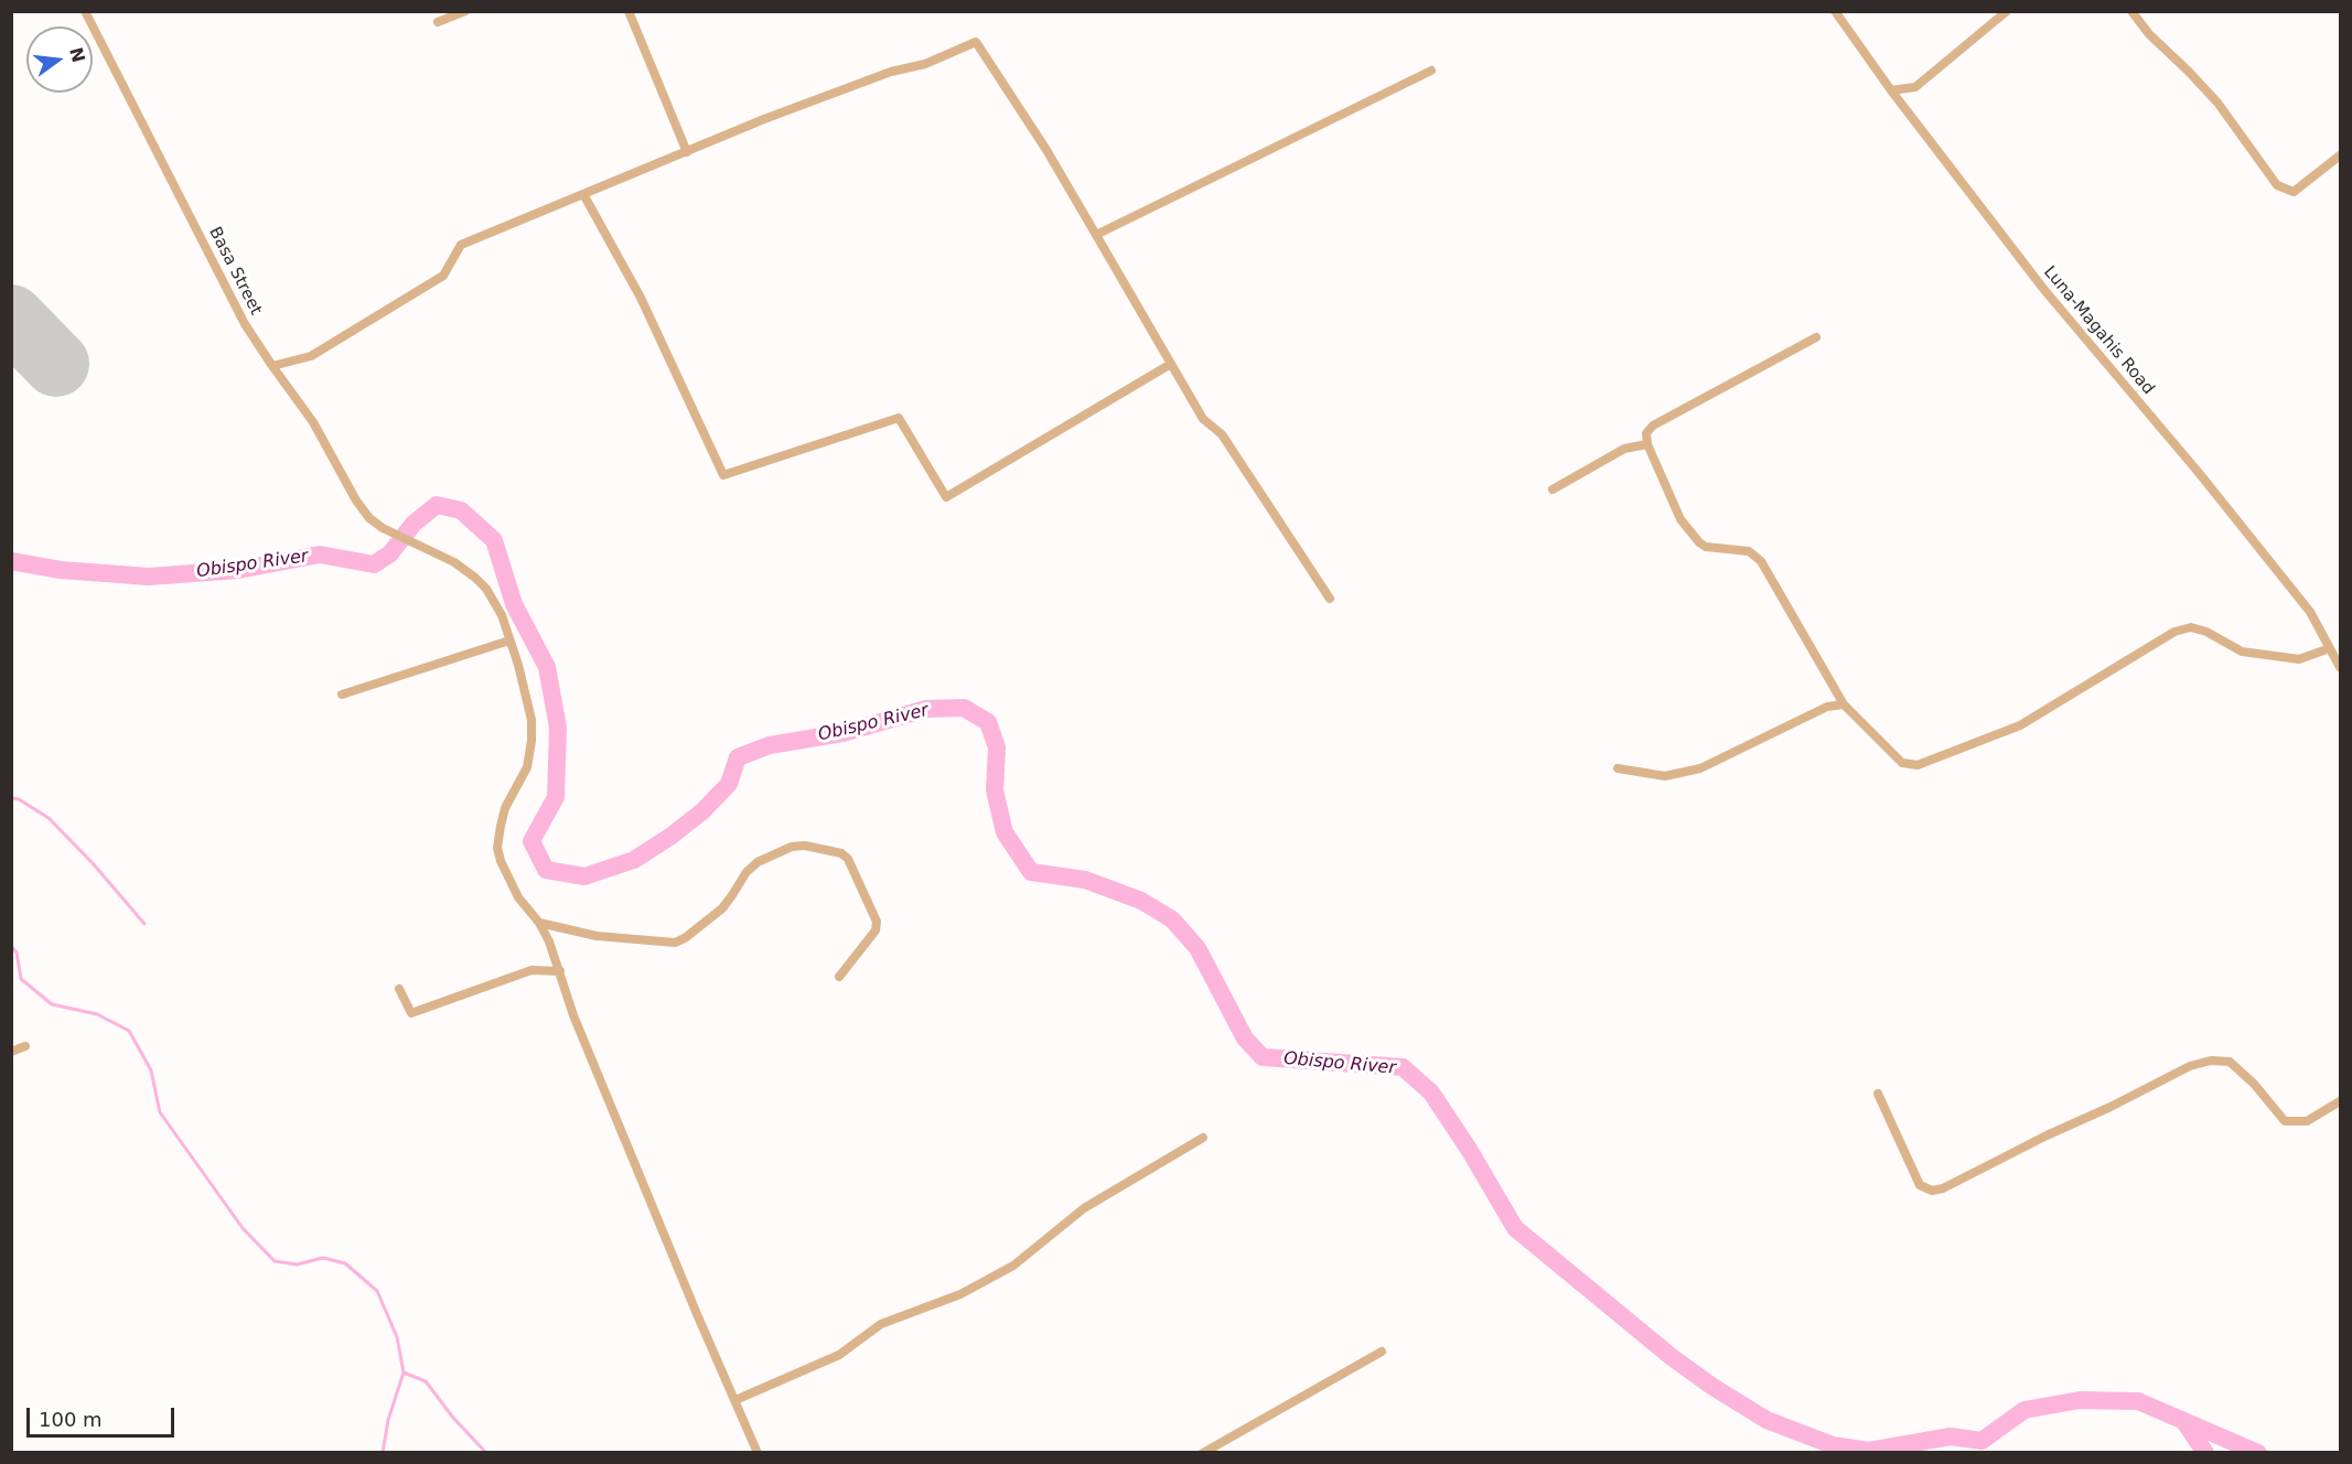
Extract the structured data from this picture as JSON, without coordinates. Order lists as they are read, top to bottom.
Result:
{
  "streets": {
    "street": ["Basa Street", "Luna-Magahis Road"]
  },
  "water": ["Obispo River"],
  "scale_bar": "100 m",
  "north": "right"
}
